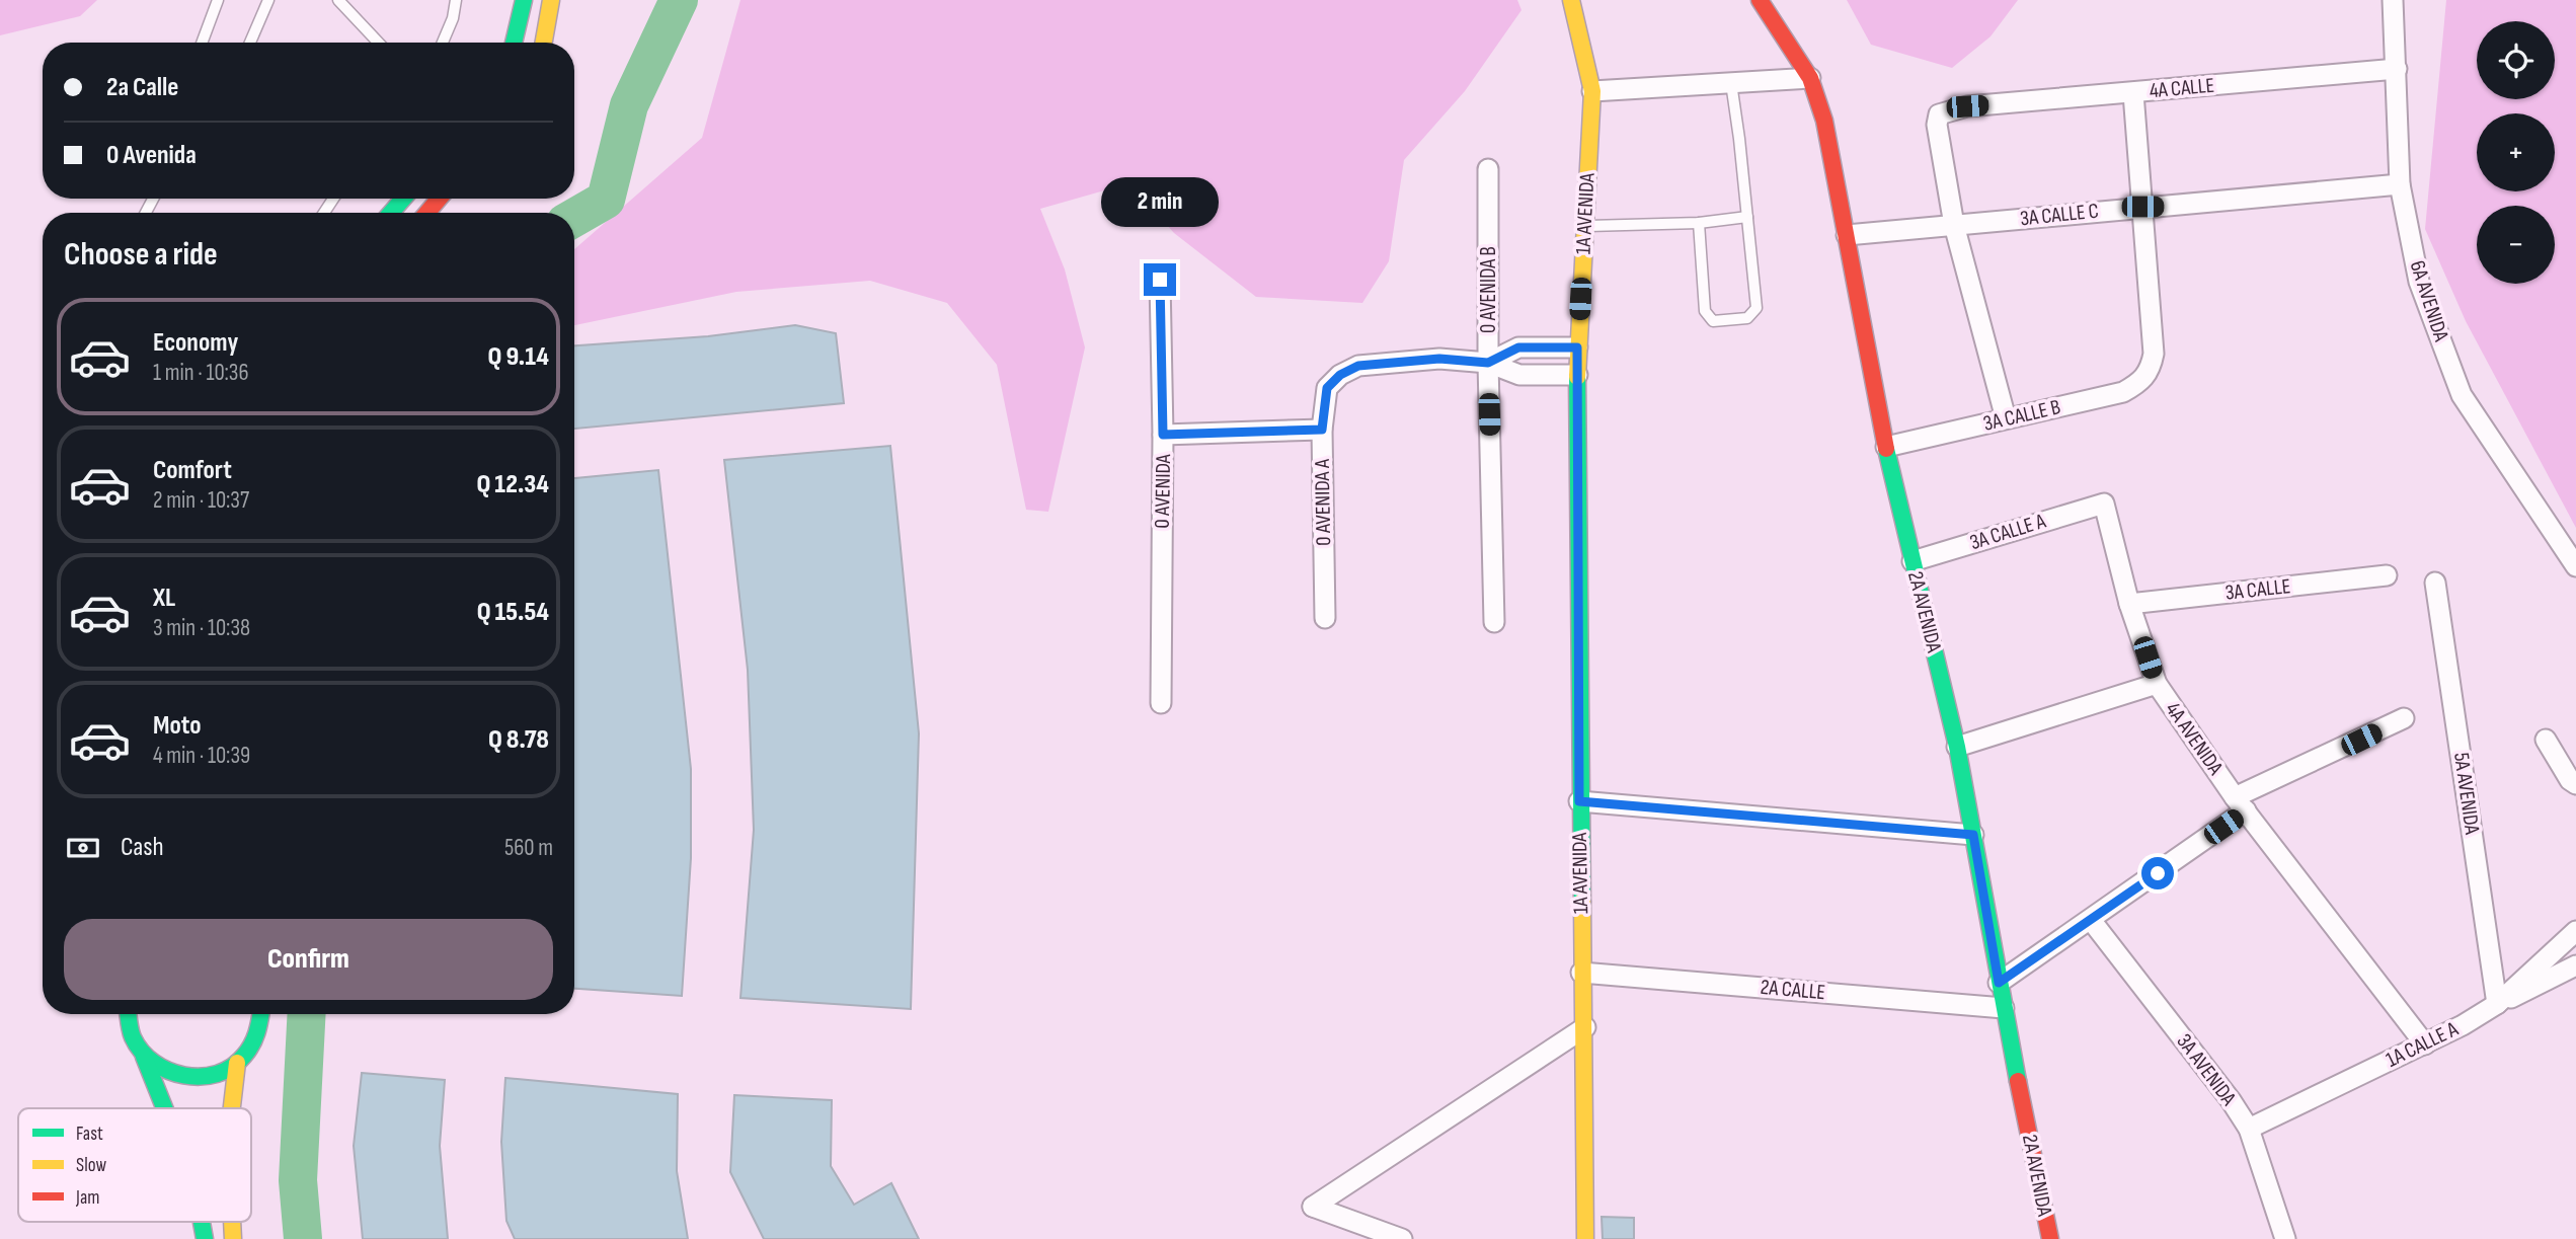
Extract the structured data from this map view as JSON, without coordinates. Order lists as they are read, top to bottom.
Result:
{
  "streets": {
    "street": [
      "4A CALLE",
      "1A AVENIDA",
      "3A CALLE C",
      "0 AVENIDA B",
      "6A AVENIDA",
      "3A CALLE B",
      "0 AVENIDA",
      "0 AVENIDA A",
      "3A CALLE A",
      "3A CALLE",
      "2A AVENIDA",
      "4A AVENIDA",
      "5A AVENIDA",
      "2A CALLE",
      "1A CALLE A",
      "3A AVENIDA"
    ]
  },
  "crossings": [
    ["4A CALLE", "3A CALLE C"],
    ["4A CALLE", "6A AVENIDA"],
    ["1A AVENIDA", "2A CALLE"],
    ["3A CALLE C", "6A AVENIDA"],
    ["3A CALLE C", "3A CALLE B"],
    ["3A CALLE C", "2A AVENIDA"],
    ["0 AVENIDA B", "0 AVENIDA A"],
    ["3A CALLE B", "2A AVENIDA"],
    ["3A CALLE A", "2A AVENIDA"],
    ["3A CALLE A", "4A AVENIDA"],
    ["3A CALLE", "4A AVENIDA"],
    ["2A AVENIDA", "2A CALLE"],
    ["4A AVENIDA", "1A CALLE A"],
    ["5A AVENIDA", "1A CALLE A"],
    ["1A CALLE A", "3A AVENIDA"]
  ],
  "legend": ["Fast", "Slow", "Jam"],
  "page": {
    "map_buttons": ["+", "−"],
    "banner": ["2a Calle", "0 Avenida"],
    "bubble": "2 min",
    "heading": "Choose a ride",
    "list": [
      {
        "name": "Economy",
        "note": "1 min · 10:36",
        "value": "Q 9.14"
      },
      {
        "name": "Comfort",
        "note": "2 min · 10:37",
        "value": "Q 12.34"
      },
      {
        "name": "XL",
        "note": "3 min · 10:38",
        "value": "Q 15.54"
      },
      {
        "name": "Moto",
        "note": "4 min · 10:39",
        "value": "Q 8.78"
      }
    ],
    "pay": ["Cash", "560 m"],
    "buttons": "Confirm"
  }
}
